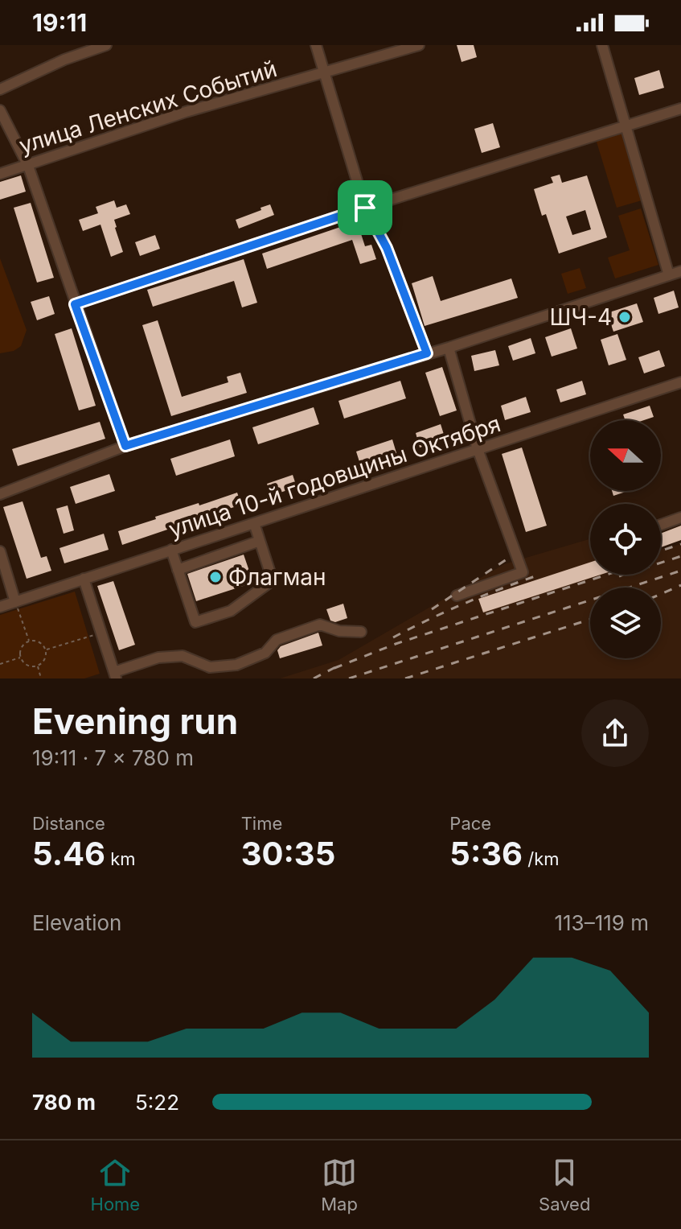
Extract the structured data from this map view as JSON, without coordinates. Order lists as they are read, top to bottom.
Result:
{
  "streets": {
    "street": ["улица Ленских Событий", "улица 10-й годовщины Октября"]
  },
  "places": ["ШЧ-4", "Флагман"],
  "north": "left",
  "page": {
    "status": "19:11",
    "heading": ["Evening run", "19:11 · 7 × 780 m"],
    "stats": [
      ["Distance", "5.46 km"],
      ["Time", "30:35"],
      ["Pace", "5:36 /km"]
    ],
    "chart": ["Elevation", "113–119 m"],
    "list": [
      {
        "name": "780 m",
        "note": "5:22"
      }
    ],
    "tabs": ["Home", "Map", "Saved"]
  }
}
